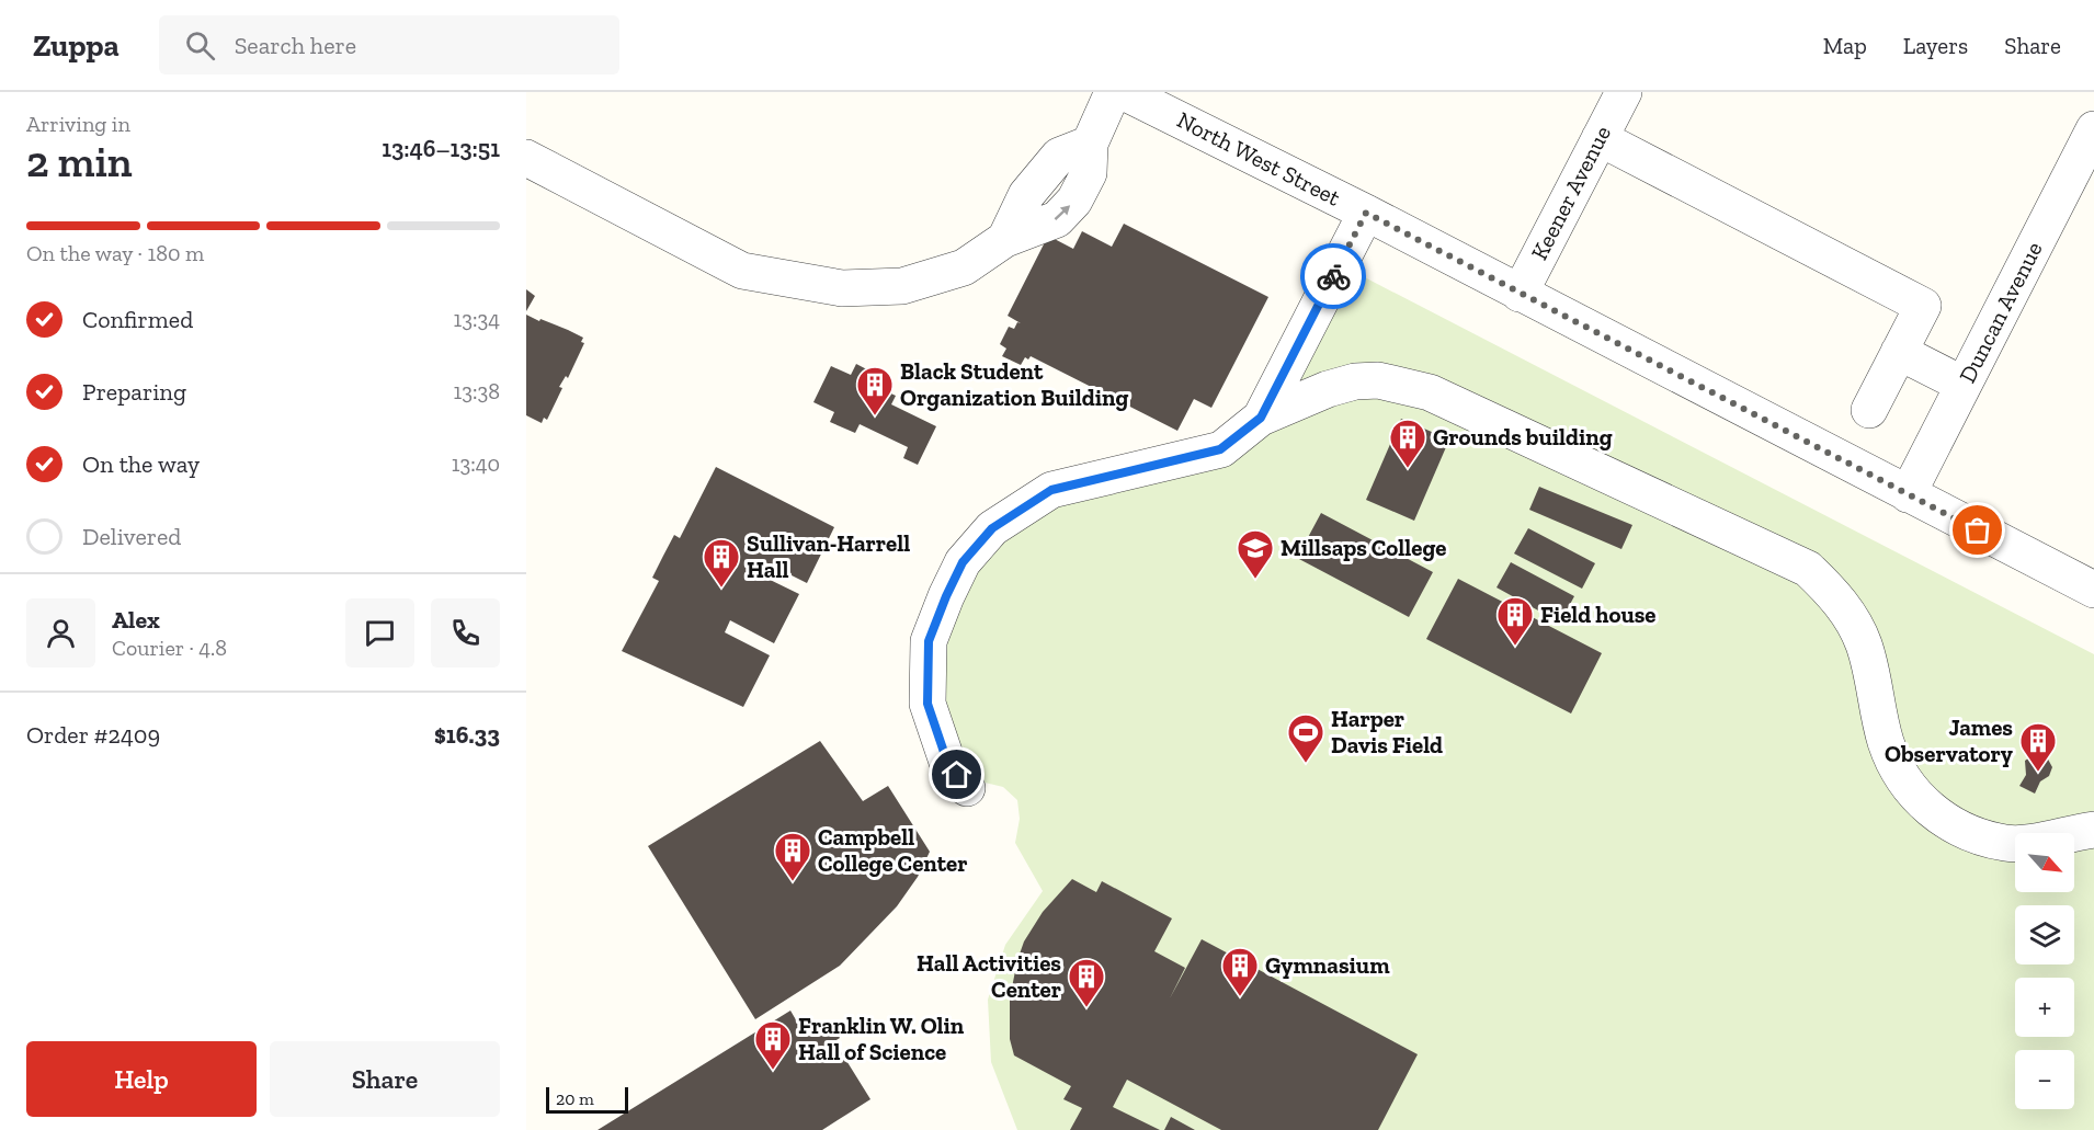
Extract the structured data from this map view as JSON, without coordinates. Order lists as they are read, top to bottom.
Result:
{
  "streets": {
    "street": ["North West Street", "Keener Avenue", "Duncan Avenue"]
  },
  "crossings": [
    ["North West Street", "Keener Avenue"],
    ["North West Street", "Duncan Avenue"]
  ],
  "places": {
    "building": [
      "Black Student Organization Building",
      "Grounds building",
      "Sullivan-Harrell Hall",
      "Field house",
      "James Observatory",
      "Campbell College Center",
      "Gymnasium",
      "Hall Activities Center",
      "Franklin W. Olin Hall of Science"
    ],
    "school or university": ["Millsaps College"],
    "sports": ["Harper Davis Field"]
  },
  "scale_bar": "20 m",
  "north": "bottom right",
  "page": {
    "header": "Zuppa",
    "search": "Search here",
    "nav": ["Map", "Layers", "Share"],
    "heading": ["2 min", "Arriving in", "13:46–13:51"],
    "panel": [
      "Alex",
      "Courier · 4.8",
      "Order #2409",
      "$16.33"
    ],
    "bar": "On the way · 180 m",
    "list": [
      ["Confirmed", "13:34"],
      ["Preparing", "13:38"],
      ["On the way", "13:40"],
      "Delivered"
    ],
    "map_buttons": ["+", "−"],
    "buttons": ["Help", "Share"],
    "scale": "20 m"
  }
}
